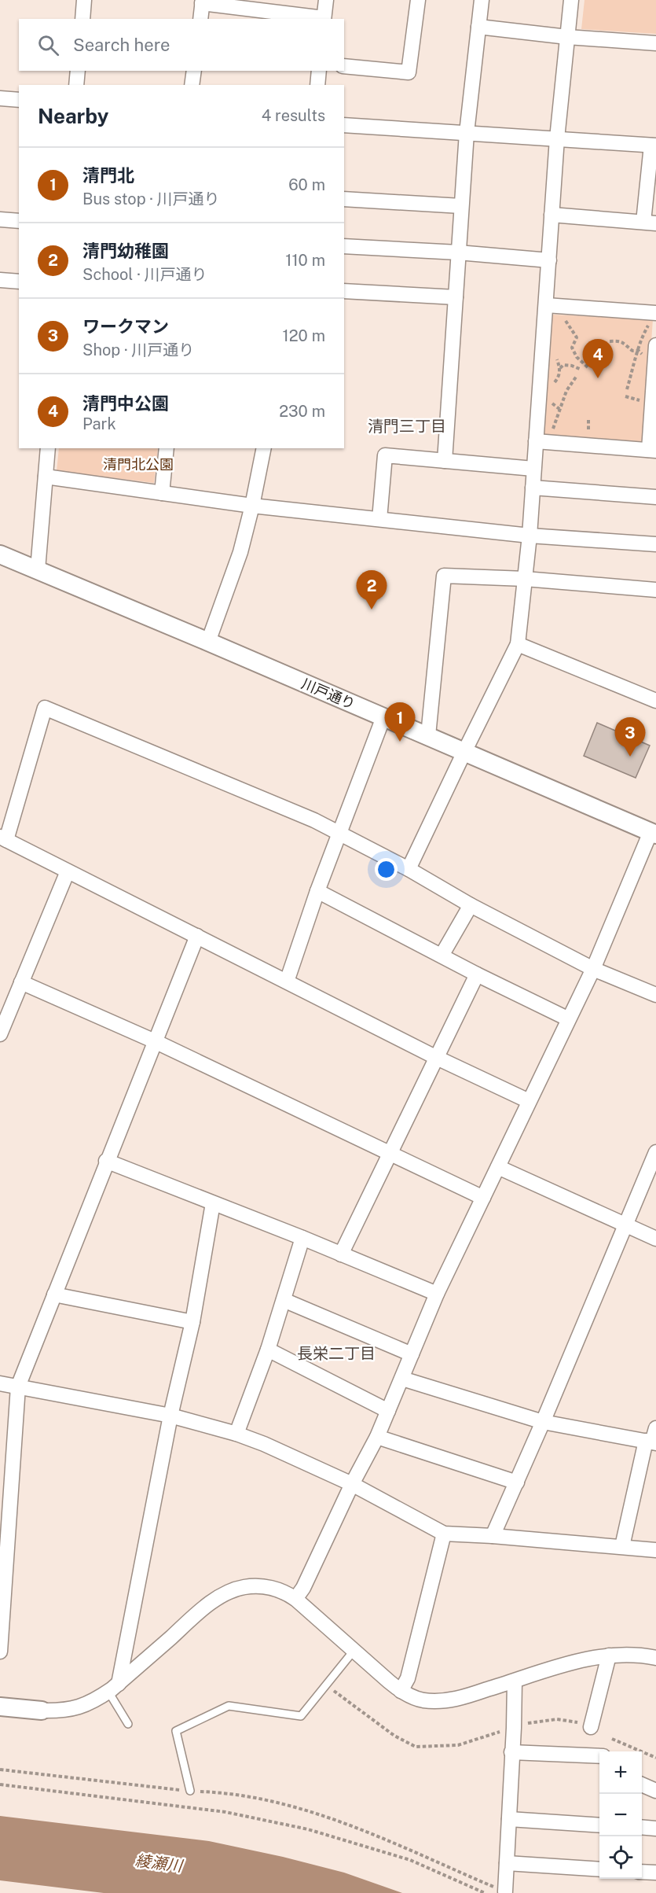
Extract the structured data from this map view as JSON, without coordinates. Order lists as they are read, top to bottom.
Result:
{
  "streets": {
    "street": ["川戸通り"]
  },
  "districts": ["清門三丁目", "長栄二丁目"],
  "water": ["綾瀬川"],
  "parks": ["清門北公園"],
  "page": {
    "search": "Search here",
    "heading": ["Nearby", "4 results"],
    "list": [
      {
        "mark": "1",
        "name": "清門北",
        "note": "Bus stop · 川戸通り",
        "value": "60 m"
      },
      {
        "mark": "2",
        "name": "清門幼稚園",
        "note": "School · 川戸通り",
        "value": "110 m"
      },
      {
        "mark": "3",
        "name": "ワークマン",
        "note": "Shop · 川戸通り",
        "value": "120 m"
      },
      {
        "mark": "4",
        "name": "清門中公園",
        "note": "Park",
        "value": "230 m"
      }
    ],
    "pins": [
      "4",
      "2",
      "1",
      "3"
    ],
    "map_buttons": ["+", "−"]
  }
}
